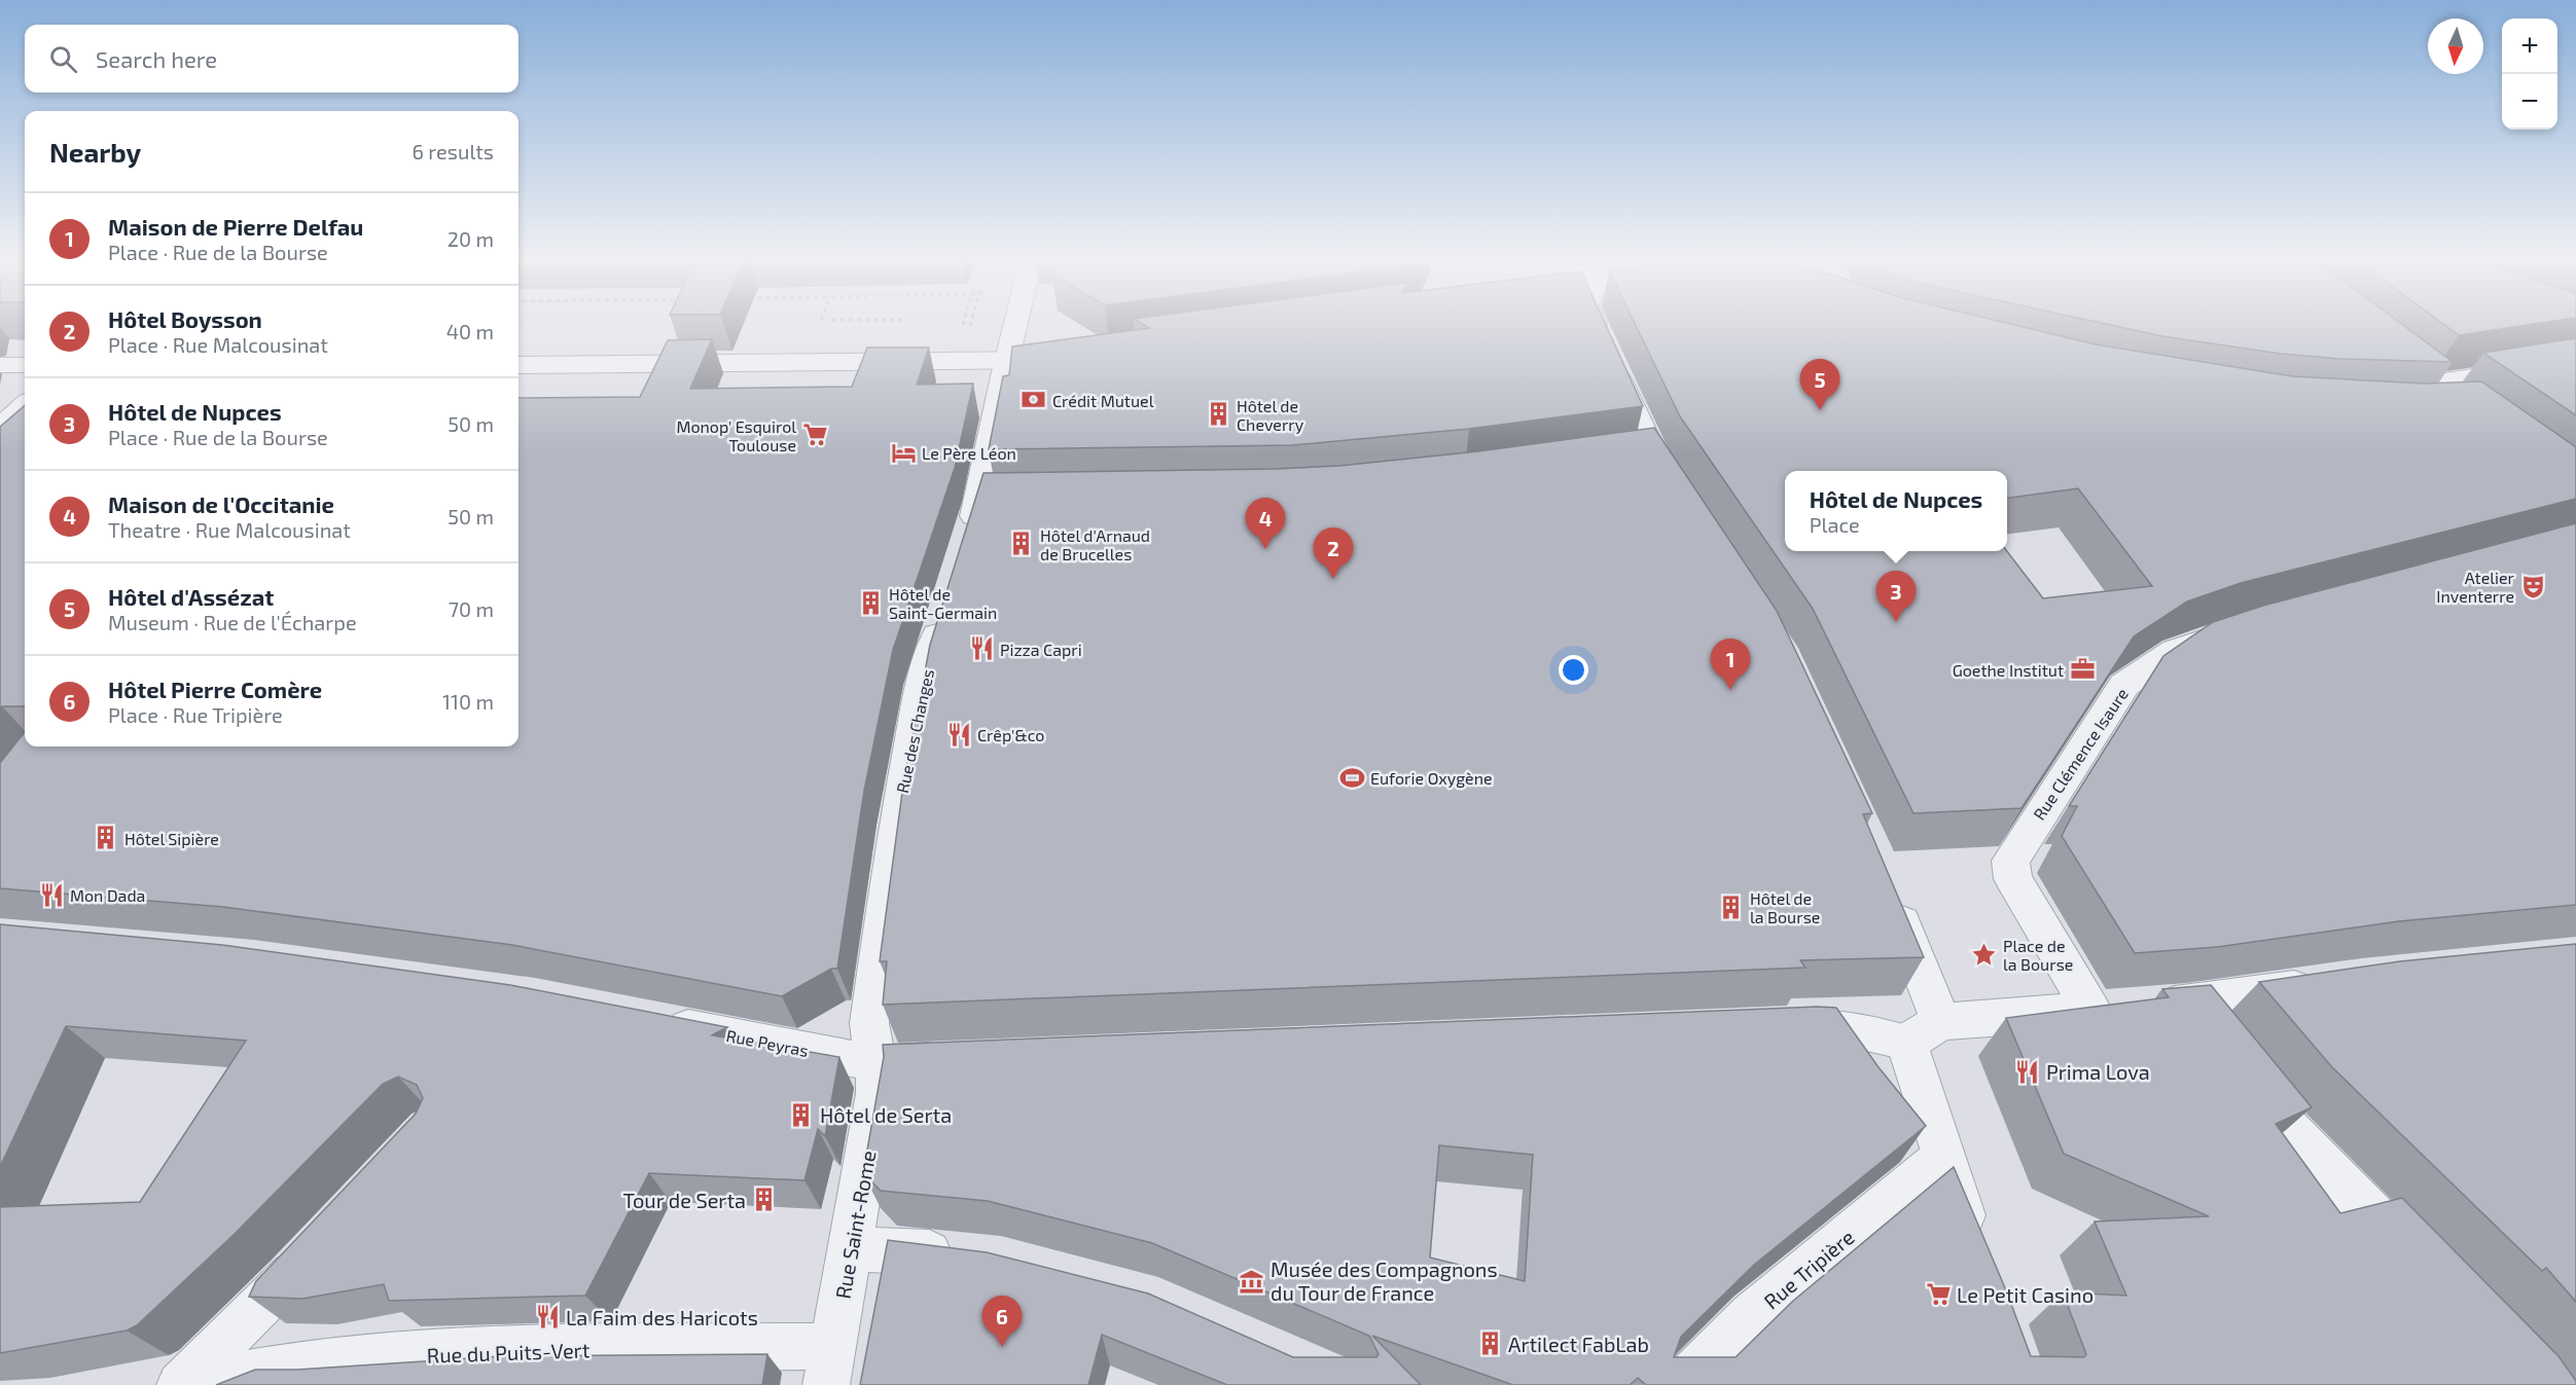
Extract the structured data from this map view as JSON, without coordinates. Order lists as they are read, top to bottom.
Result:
{
  "streets": {
    "street": [
      "Rue des Changes",
      "Rue Clémence Isaure",
      "Rue Peyras",
      "Rue Saint-Rome",
      "Rue Tripière",
      "Rue du Puits-Vert"
    ]
  },
  "crossings": [
    ["Rue des Changes", "Rue Peyras"],
    ["Rue des Changes", "Rue Saint-Rome"],
    ["Rue Peyras", "Rue Saint-Rome"],
    ["Rue Saint-Rome", "Rue du Puits-Vert"]
  ],
  "places": {
    "bank": ["Crédit Mutuel"],
    "building": [
      "Hôtel de Cheverry",
      "Hôtel d'Arnaud de Brucelles",
      "Hôtel de Saint-Germain",
      "Hôtel Sipière",
      "Hôtel de la Bourse",
      "Hôtel de Serta",
      "Tour de Serta",
      "Artilect FabLab"
    ],
    "supermarket": ["Monop' Esquirol Toulouse", "Le Petit Casino"],
    "hotel": ["Le Père Léon"],
    "theatre": ["Atelier Inventerre"],
    "restaurant": [
      "Pizza Capri",
      "Crêp'&co",
      "Mon Dada",
      "Prima Lova",
      "La Faim des Haricots"
    ],
    "office": ["Goethe Institut"],
    "sports": ["Euforie Oxygène"],
    "place": ["Place de la Bourse"],
    "museum": ["Musée des Compagnons du Tour de France"]
  },
  "north": "bottom",
  "page": {
    "map_buttons": ["+", "−"],
    "search": "Search here",
    "heading": ["Nearby", "6 results"],
    "list": [
      {
        "mark": "1",
        "name": "Maison de Pierre Delfau",
        "note": "Place · Rue de la Bourse",
        "value": "20 m"
      },
      {
        "mark": "2",
        "name": "Hôtel Boysson",
        "note": "Place · Rue Malcousinat",
        "value": "40 m"
      },
      {
        "mark": "3",
        "name": "Hôtel de Nupces",
        "note": "Place · Rue de la Bourse",
        "value": "50 m"
      },
      {
        "mark": "4",
        "name": "Maison de l'Occitanie",
        "note": "Theatre · Rue Malcousinat",
        "value": "50 m"
      },
      {
        "mark": "5",
        "name": "Hôtel d'Assézat",
        "note": "Museum · Rue de l'Écharpe",
        "value": "70 m"
      },
      {
        "mark": "6",
        "name": "Hôtel Pierre Comère",
        "note": "Place · Rue Tripière",
        "value": "110 m"
      }
    ],
    "pins": [
      "5",
      "4",
      "2",
      "3",
      "1",
      "6"
    ],
    "popup": ["Hôtel de Nupces", "Place"]
  }
}
